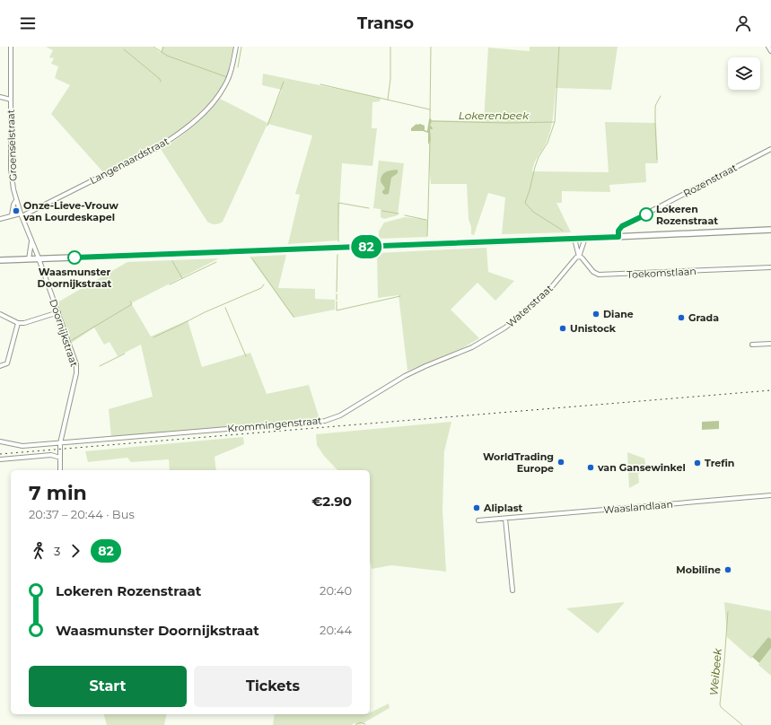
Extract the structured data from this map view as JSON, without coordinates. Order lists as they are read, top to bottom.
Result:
{
  "streets": {
    "street": [
      "Groenselstraat",
      "Langenaardstraat",
      "Rozenstraat",
      "Toekomstlaan",
      "Waterstraat",
      "Doornijkstraat",
      "Krommingenstraat",
      "Waaslandlaan"
    ]
  },
  "crossings": [
    ["Groenselstraat", "Langenaardstraat"],
    ["Groenselstraat", "Doornijkstraat"],
    ["Toekomstlaan", "Waterstraat"],
    ["Waterstraat", "Krommingenstraat"],
    ["Doornijkstraat", "Krommingenstraat"]
  ],
  "water": ["Lokerenbeek", "Weibeek"],
  "places": [
    "Onze-Lieve-Vrouw van Lourdeskapel",
    "Lokeren Rozenstraat",
    "Waasmunster Doornijkstraat",
    "Diane",
    "Grada",
    "Unistock",
    "WorldTrading Europe",
    "Trefin",
    "van Gansewinkel",
    "Aliplast",
    "Mobiline"
  ],
  "lines": ["bus line 82"],
  "page": {
    "header": "Transo",
    "on_map": "82",
    "heading": ["7 min", "20:37 – 20:44 · Bus", "€2.90"],
    "legs": ["3", "82"],
    "list": [
      {
        "name": "Lokeren Rozenstraat",
        "value": "20:40"
      },
      {
        "name": "Waasmunster Doornijkstraat",
        "value": "20:44"
      }
    ],
    "buttons": ["Start", "Tickets"]
  }
}
